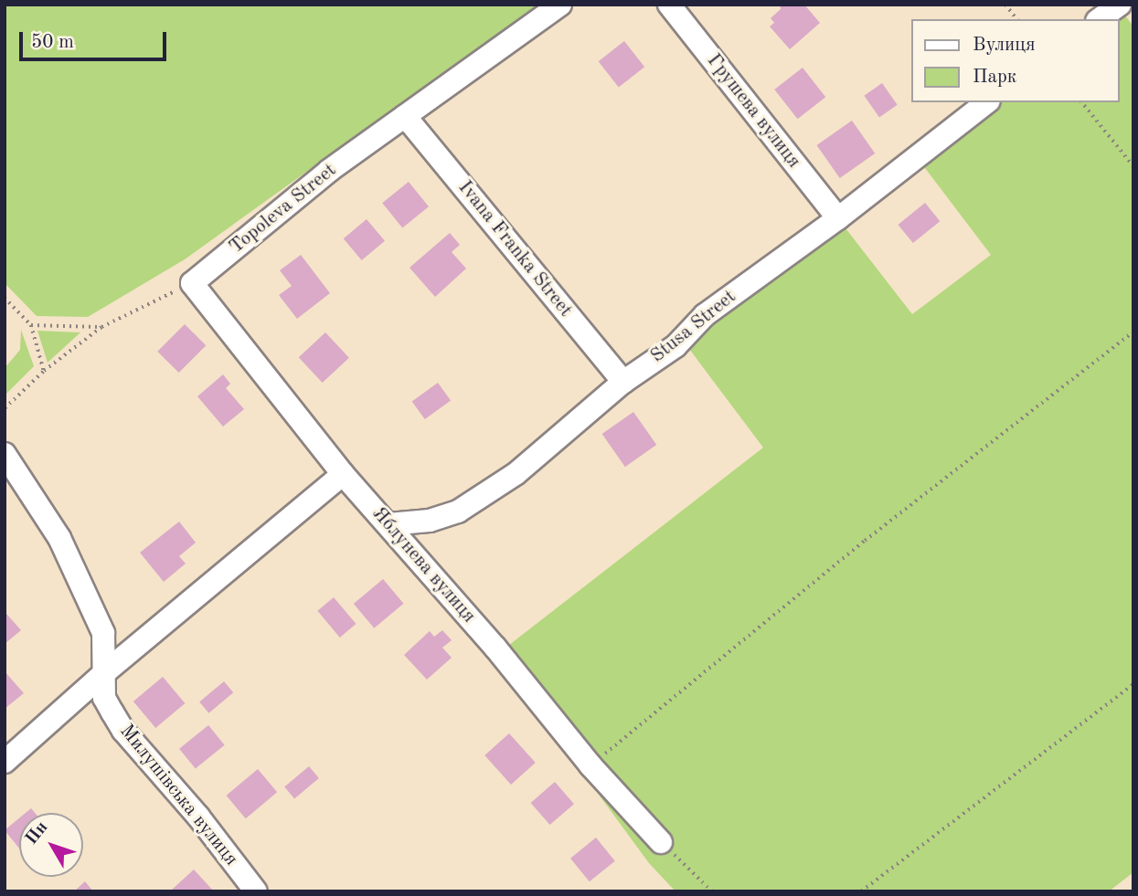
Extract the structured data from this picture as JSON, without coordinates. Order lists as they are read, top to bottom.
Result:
{
  "streets": {
    "street": [
      "Грушева вулиця",
      "Topoleva Street",
      "Ivana Franka Street",
      "Stusa Street",
      "Яблунева вулиця",
      "Милушівська вулиця"
    ]
  },
  "crossings": [
    ["Грушева вулиця", "Stusa Street"],
    ["Topoleva Street", "Ivana Franka Street"],
    ["Topoleva Street", "Яблунева вулиця"],
    ["Ivana Franka Street", "Stusa Street"],
    ["Stusa Street", "Яблунева вулиця"]
  ],
  "legend": ["Вулиця", "Парк"],
  "scale_bar": "50 m",
  "north": "top left"
}
